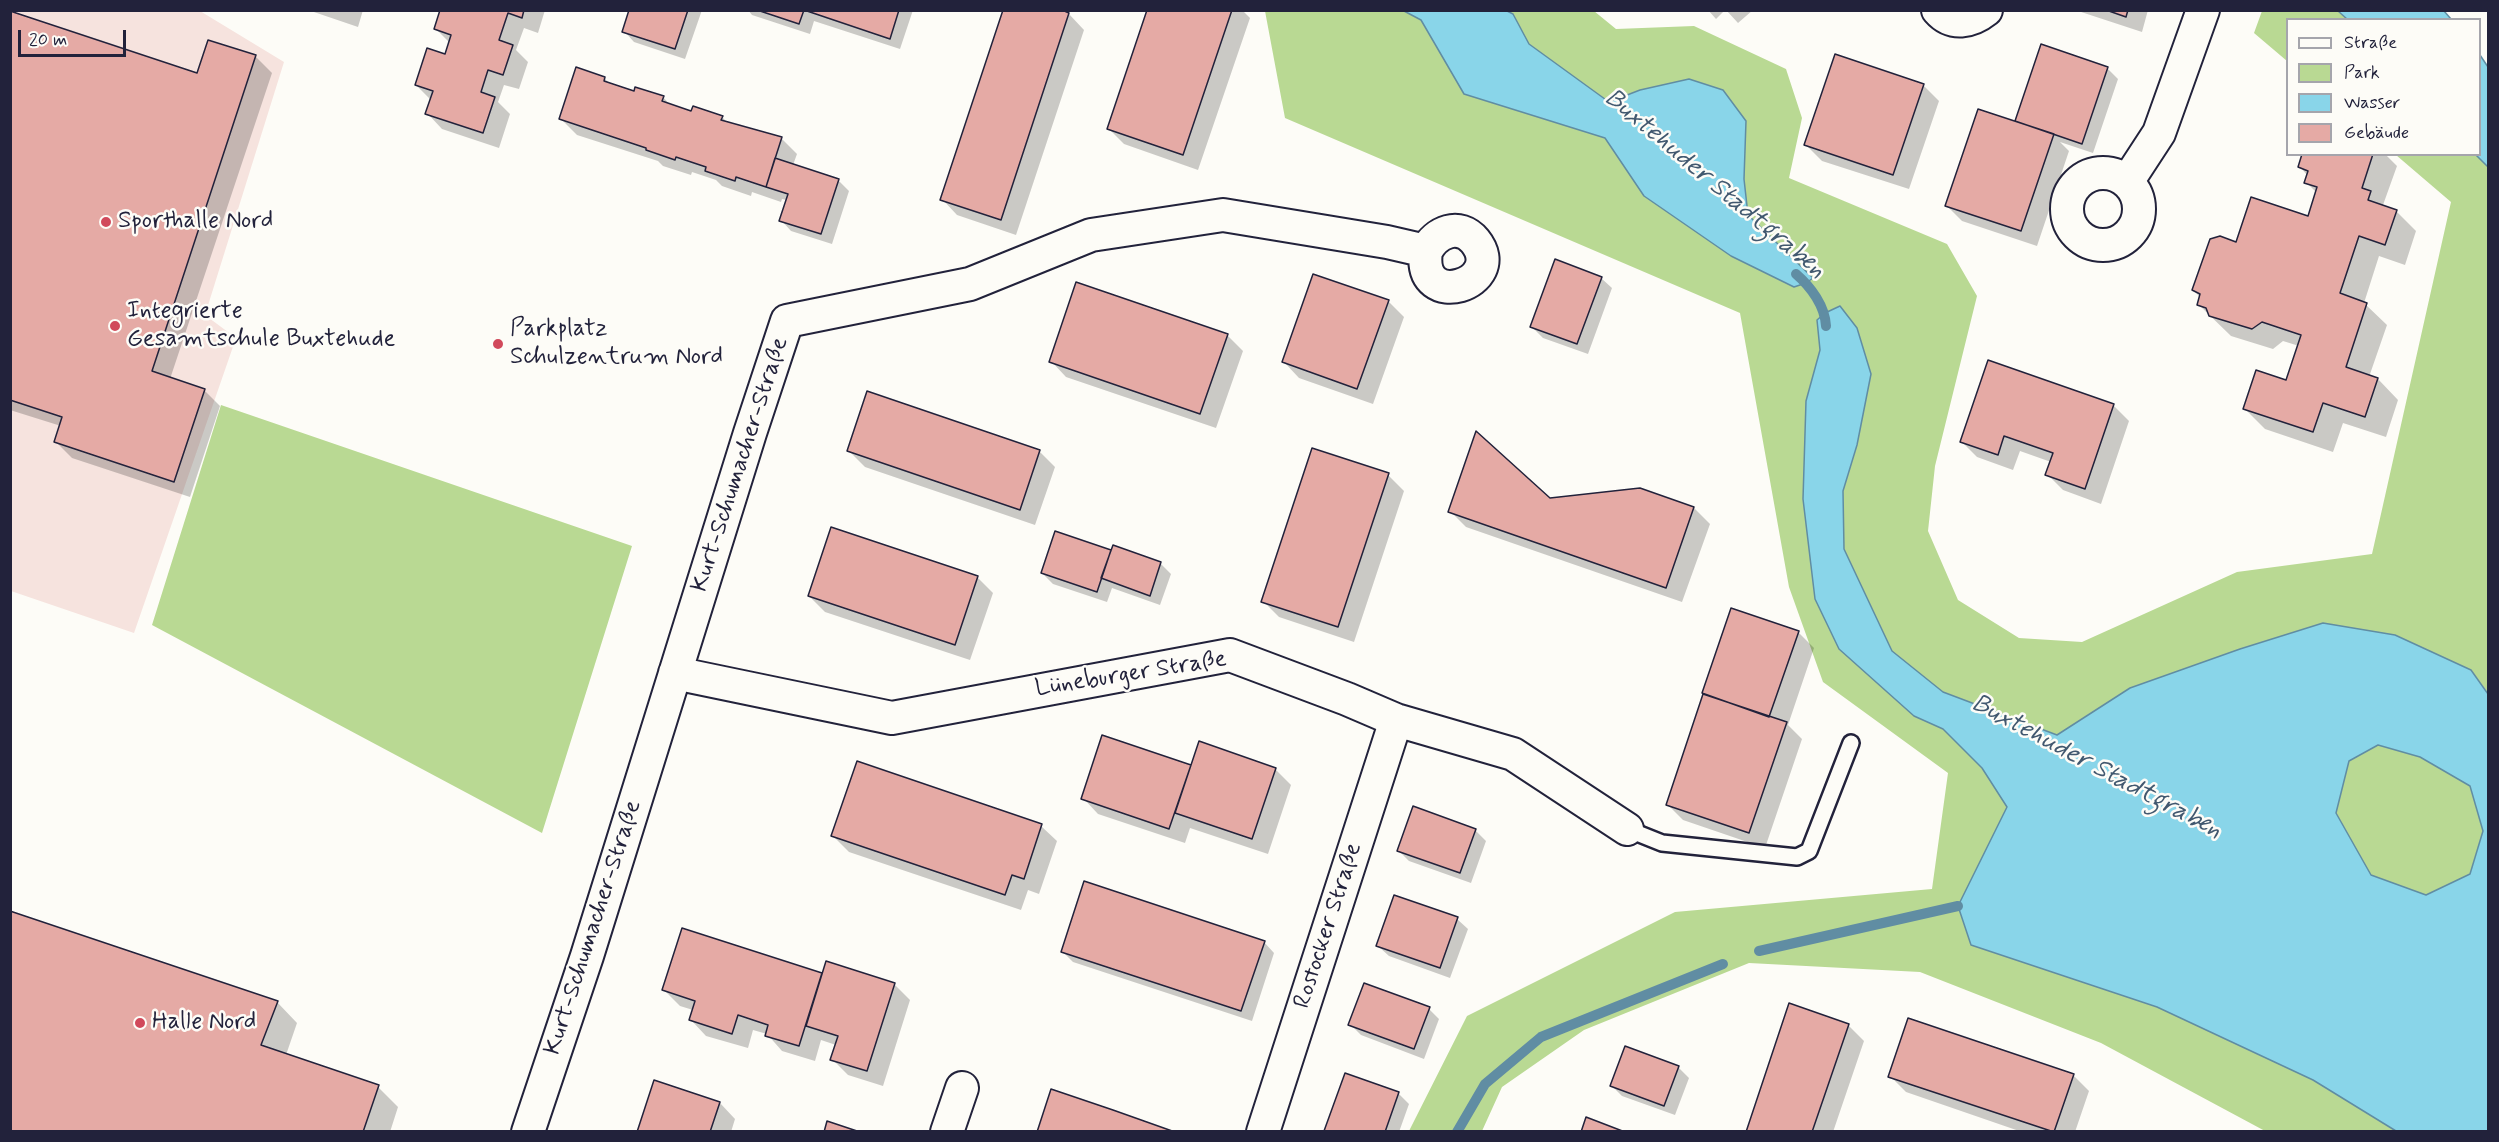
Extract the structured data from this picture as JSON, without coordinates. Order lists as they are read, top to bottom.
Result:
{
  "streets": {
    "street": ["Kurt-Schumacher-Straße", "Lüneburger Straße", "Rostocker Straße"]
  },
  "crossings": [
    ["Kurt-Schumacher-Straße", "Lüneburger Straße"],
    ["Lüneburger Straße", "Rostocker Straße"]
  ],
  "water": ["Buxtehuder Stadtgraben"],
  "places": [
    "Sporthalle Nord",
    "Integrierte Gesamtschule Buxtehude",
    "Parkplatz Schulzentrum Nord",
    "Halle Nord"
  ],
  "legend": [
    "Straße",
    "Park",
    "Wasser",
    "Gebäude"
  ],
  "scale_bar": "20 m"
}
